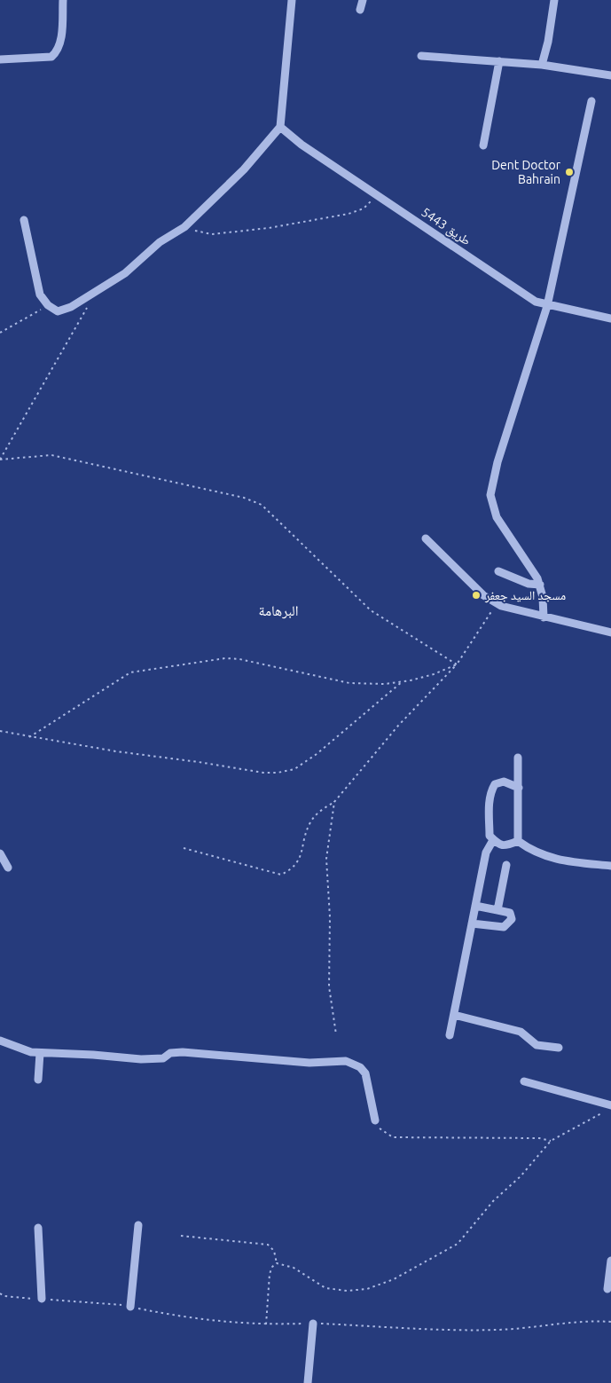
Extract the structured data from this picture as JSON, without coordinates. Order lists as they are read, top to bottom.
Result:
{
  "streets": {
    "street": ["طريق 5443"]
  },
  "districts": ["البرهامة"],
  "places": ["Dent Doctor Bahrain", "مسجد السيد جعفر"]
}
